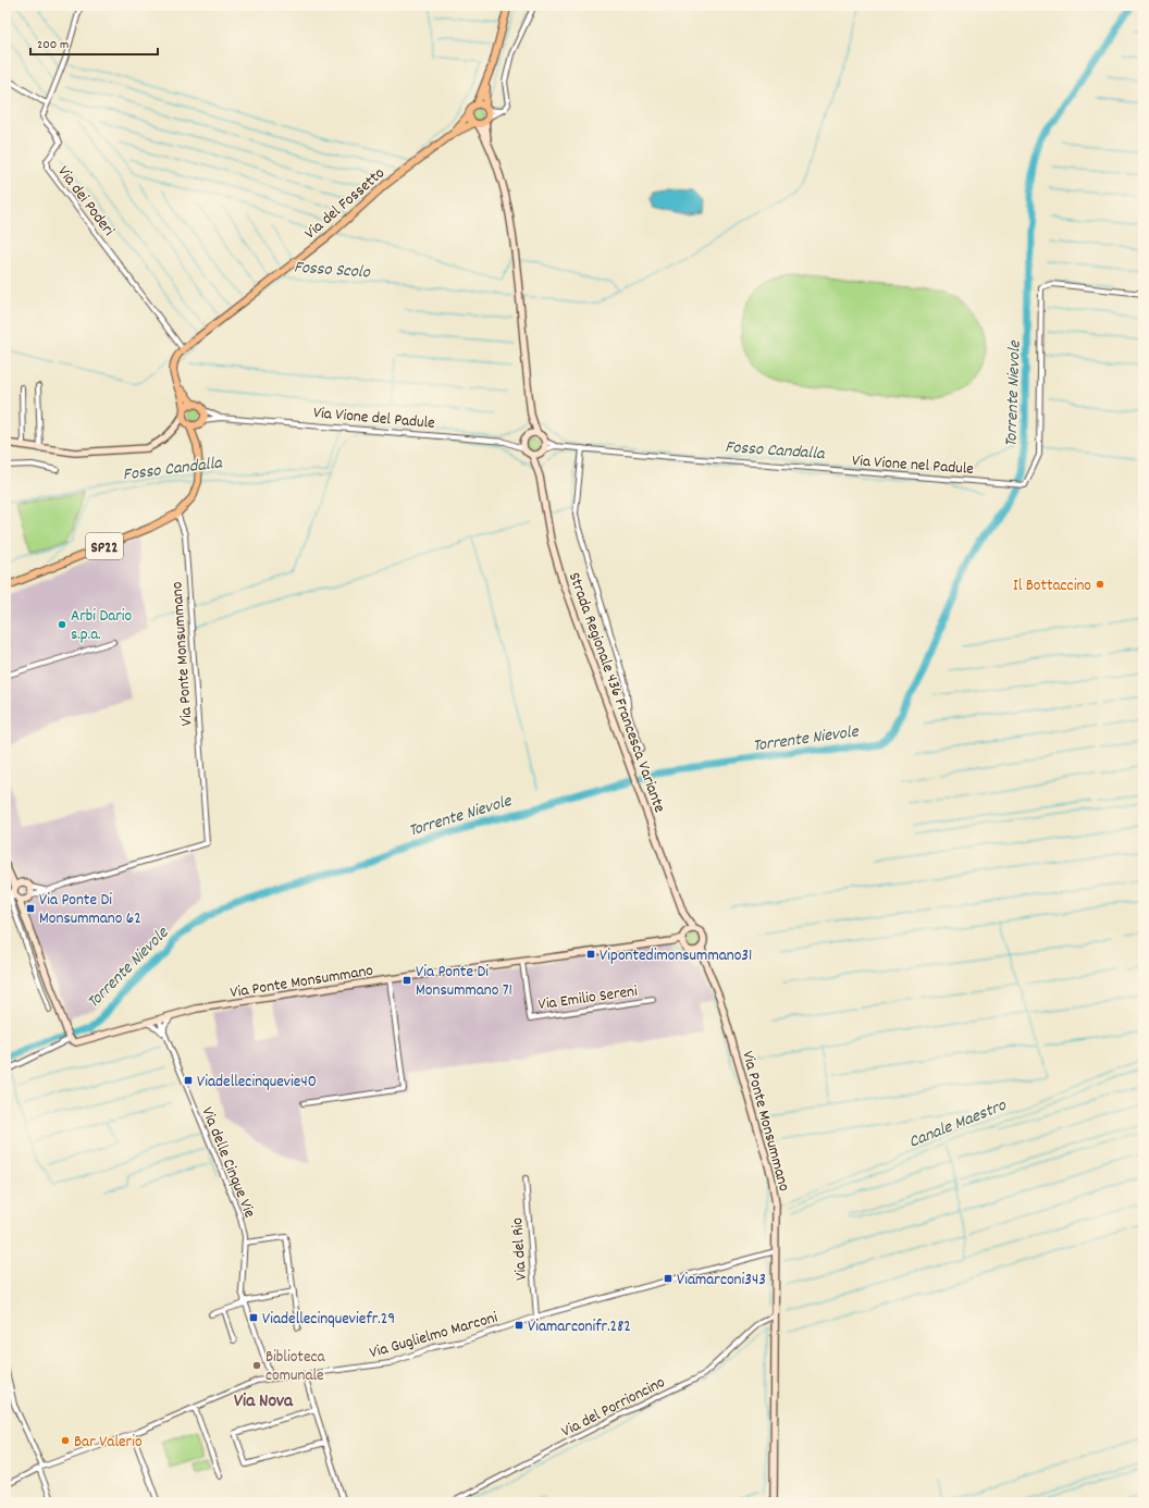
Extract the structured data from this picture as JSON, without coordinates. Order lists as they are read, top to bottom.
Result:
{
  "streets": {
    "main road": [
      "Via del Fossetto",
      "SP22",
      "Via Ponte Monsummano",
      "Strada Regionale 436 Francesca Variante"
    ],
    "street": [
      "Via dei Poderi",
      "Via Vione del Padule",
      "Via Vione nel Padule",
      "Via Emilio Sereni",
      "Via delle Cinque Vie",
      "Via del Rio",
      "Via Guglielmo Marconi",
      "Via del Porrioncino"
    ]
  },
  "crossings": [
    ["Via dei Poderi", "Via del Fossetto"],
    ["Via del Fossetto", "SP22"],
    ["Via Vione del Padule", "Via Vione nel Padule"],
    ["SP22", "Via Ponte Monsummano"],
    ["Via Ponte Monsummano", "Via Emilio Sereni"],
    ["Via Ponte Monsummano", "Via delle Cinque Vie"],
    ["Via Ponte Monsummano", "Via Guglielmo Marconi"],
    ["Via Ponte Monsummano", "Via del Porrioncino"],
    ["Via delle Cinque Vie", "Via Guglielmo Marconi"],
    ["Via del Rio", "Via Guglielmo Marconi"]
  ],
  "districts": ["Via Nova"],
  "water": [
    "Fosso Scolo",
    "Torrente Nievole",
    "Fosso Candalla",
    "Canale Maestro"
  ],
  "places": {
    "other": [
      "Il Bottaccino",
      "Arbi Dario s.p.a.",
      "Biblioteca comunale",
      "Bar Valerio"
    ],
    "transit": [
      "Via Ponte Di Monsummano 62",
      "Vipontedimonsummano31",
      "Via Ponte Di Monsummano 71",
      "Viadellecinquevie40",
      "Viamarconi343",
      "Viadellecinqueviefr.29",
      "Viamarconifr.282"
    ]
  },
  "scale_bar": "200 m"
}
